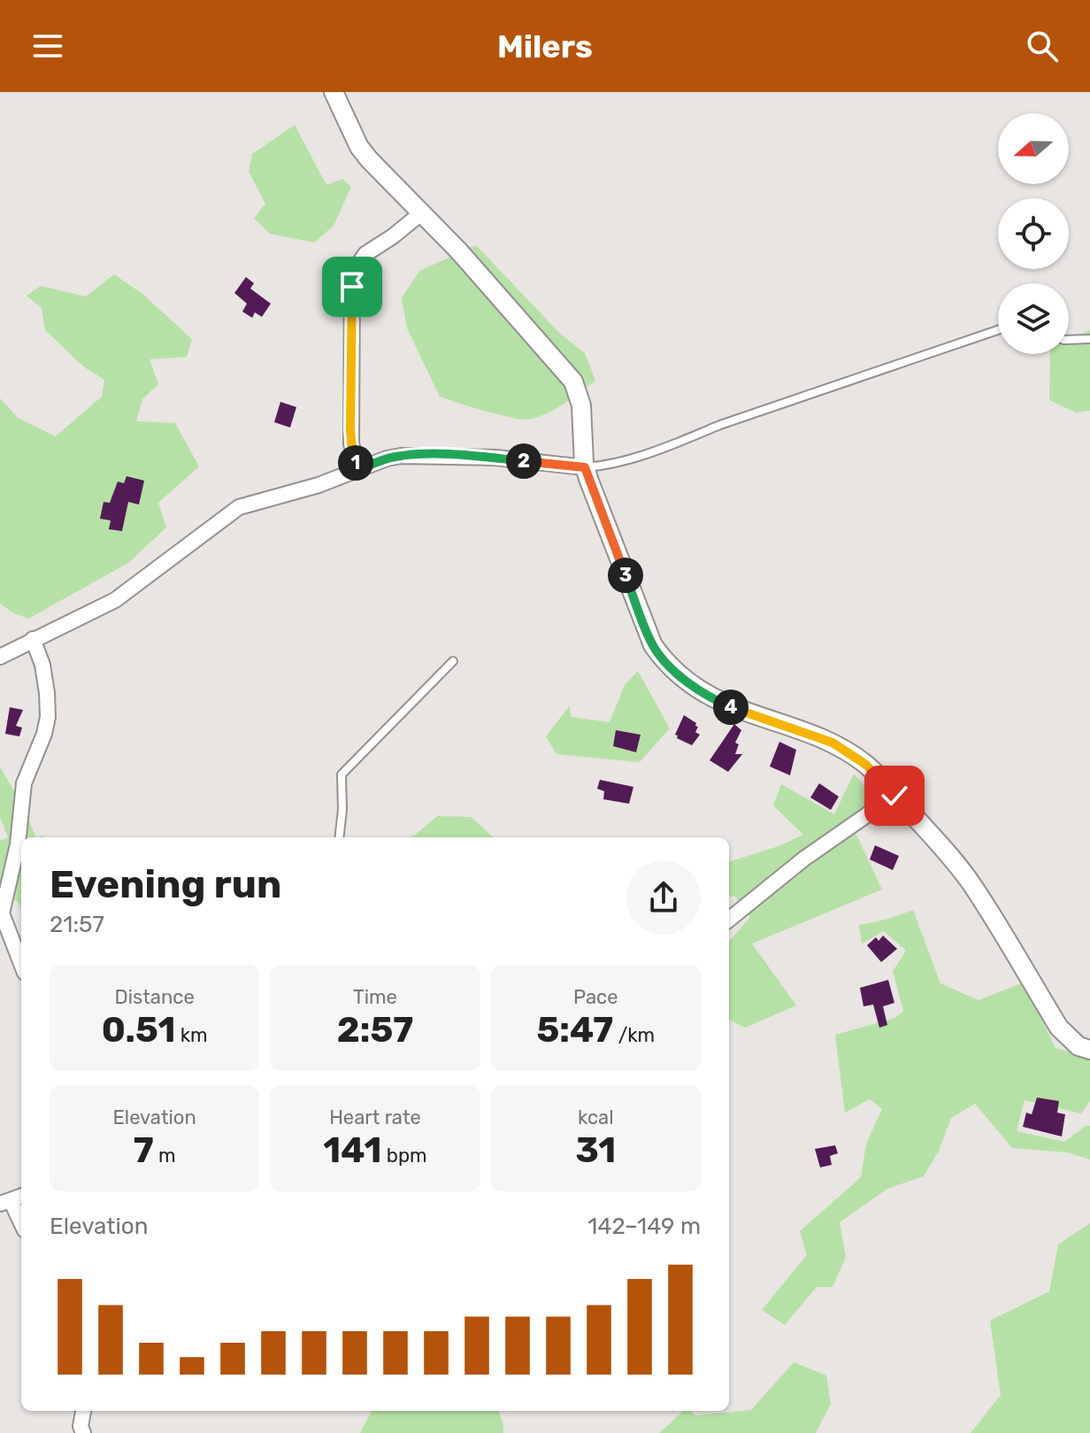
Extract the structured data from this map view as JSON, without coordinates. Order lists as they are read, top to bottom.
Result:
{
  "north": "left",
  "page": {
    "header": "Milers",
    "pins": [
      "2",
      "1",
      "3",
      "4"
    ],
    "heading": ["Evening run", "21:57"],
    "stats": [
      ["Distance", "0.51 km"],
      ["Time", "2:57"],
      ["Pace", "5:47 /km"],
      ["Elevation", "7 m"],
      ["Heart rate", "141 bpm"],
      ["kcal", "31"]
    ],
    "chart": ["Elevation", "142–149 m"]
  }
}
